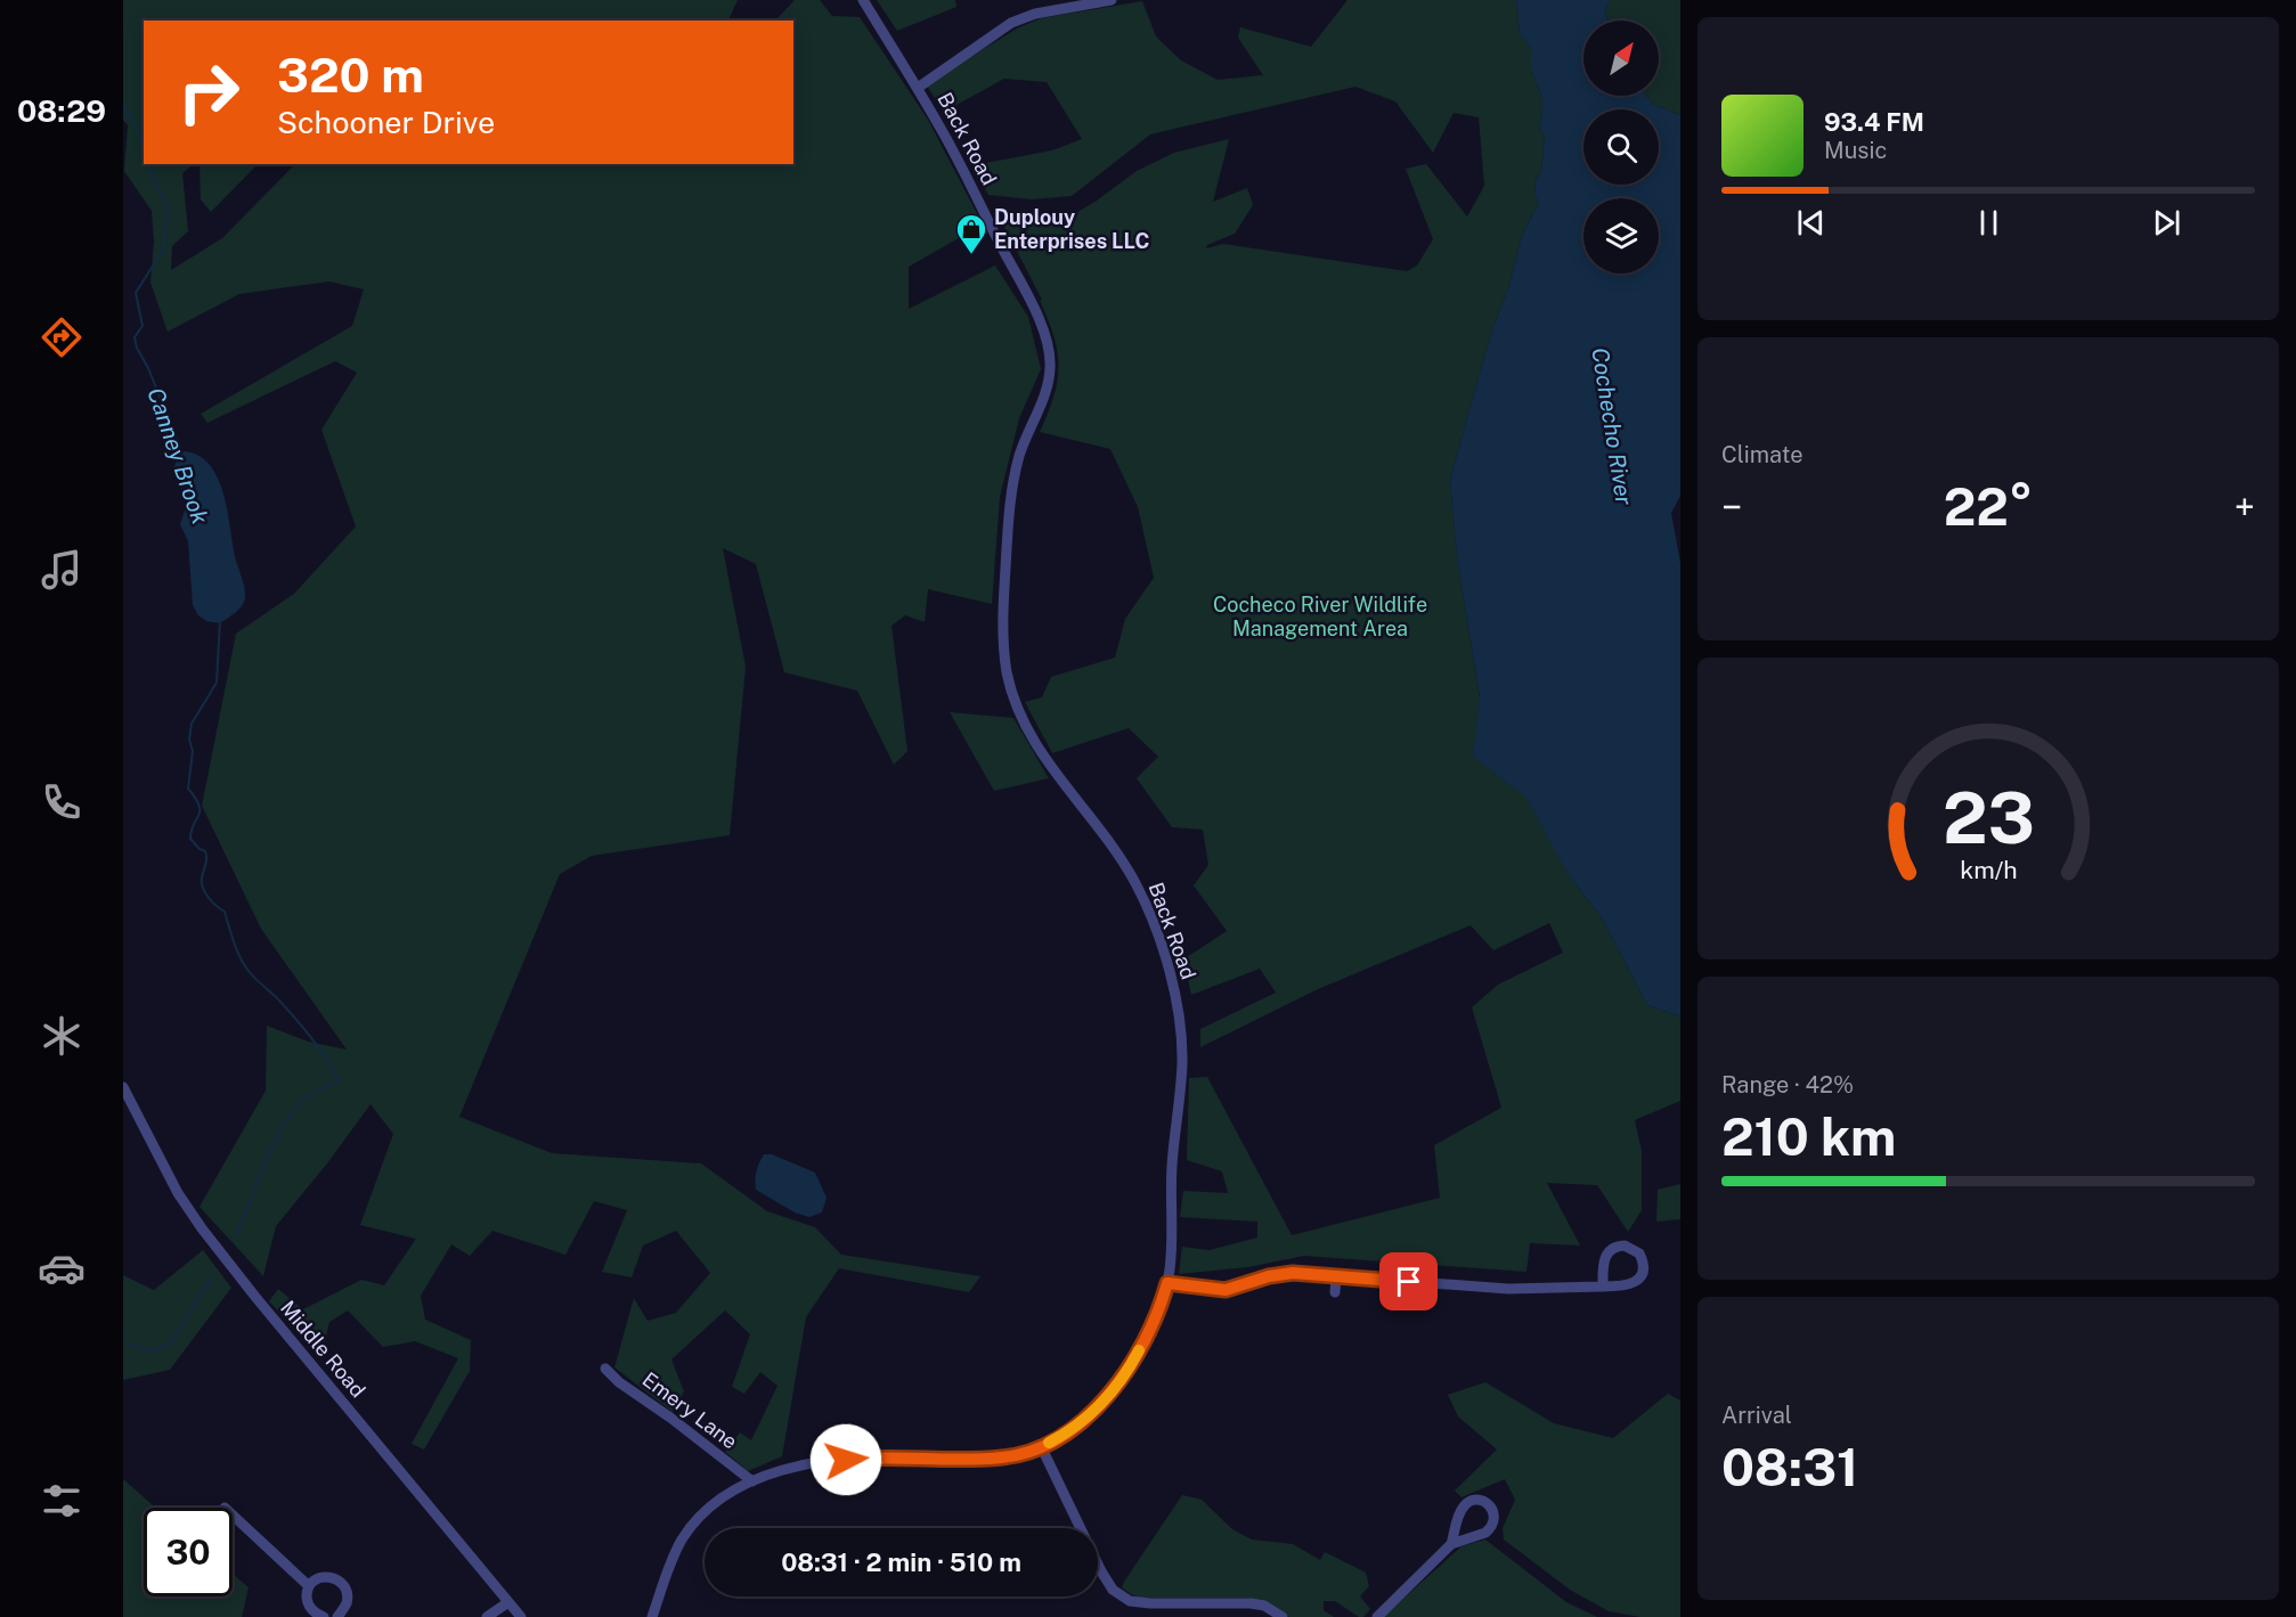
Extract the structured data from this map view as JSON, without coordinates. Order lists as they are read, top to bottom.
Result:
{
  "streets": {
    "street": ["Back Road", "Middle Road", "Emery Lane"]
  },
  "crossings": [
    ["Back Road", "Emery Lane"]
  ],
  "water": ["Cochecho River", "Canney Brook"],
  "parks": ["Cocheco River Wildlife Management Area"],
  "places": {
    "shop": ["Duplouy Enterprises LLC"]
  },
  "north": "top right",
  "page": {
    "tabs": "08:29",
    "turn": ["320 m", "Schooner Drive"],
    "song": ["93.4 FM", "Music"],
    "tile": [
      "Climate",
      ["Range · 42%", "210 km"],
      ["Arrival", "08:31"]
    ],
    "heat": ["−", "22°", "+"],
    "limit": "30",
    "trip": "08:31 · 2 min · 510 m",
    "gauge": ["23", "km/h"]
  }
}
